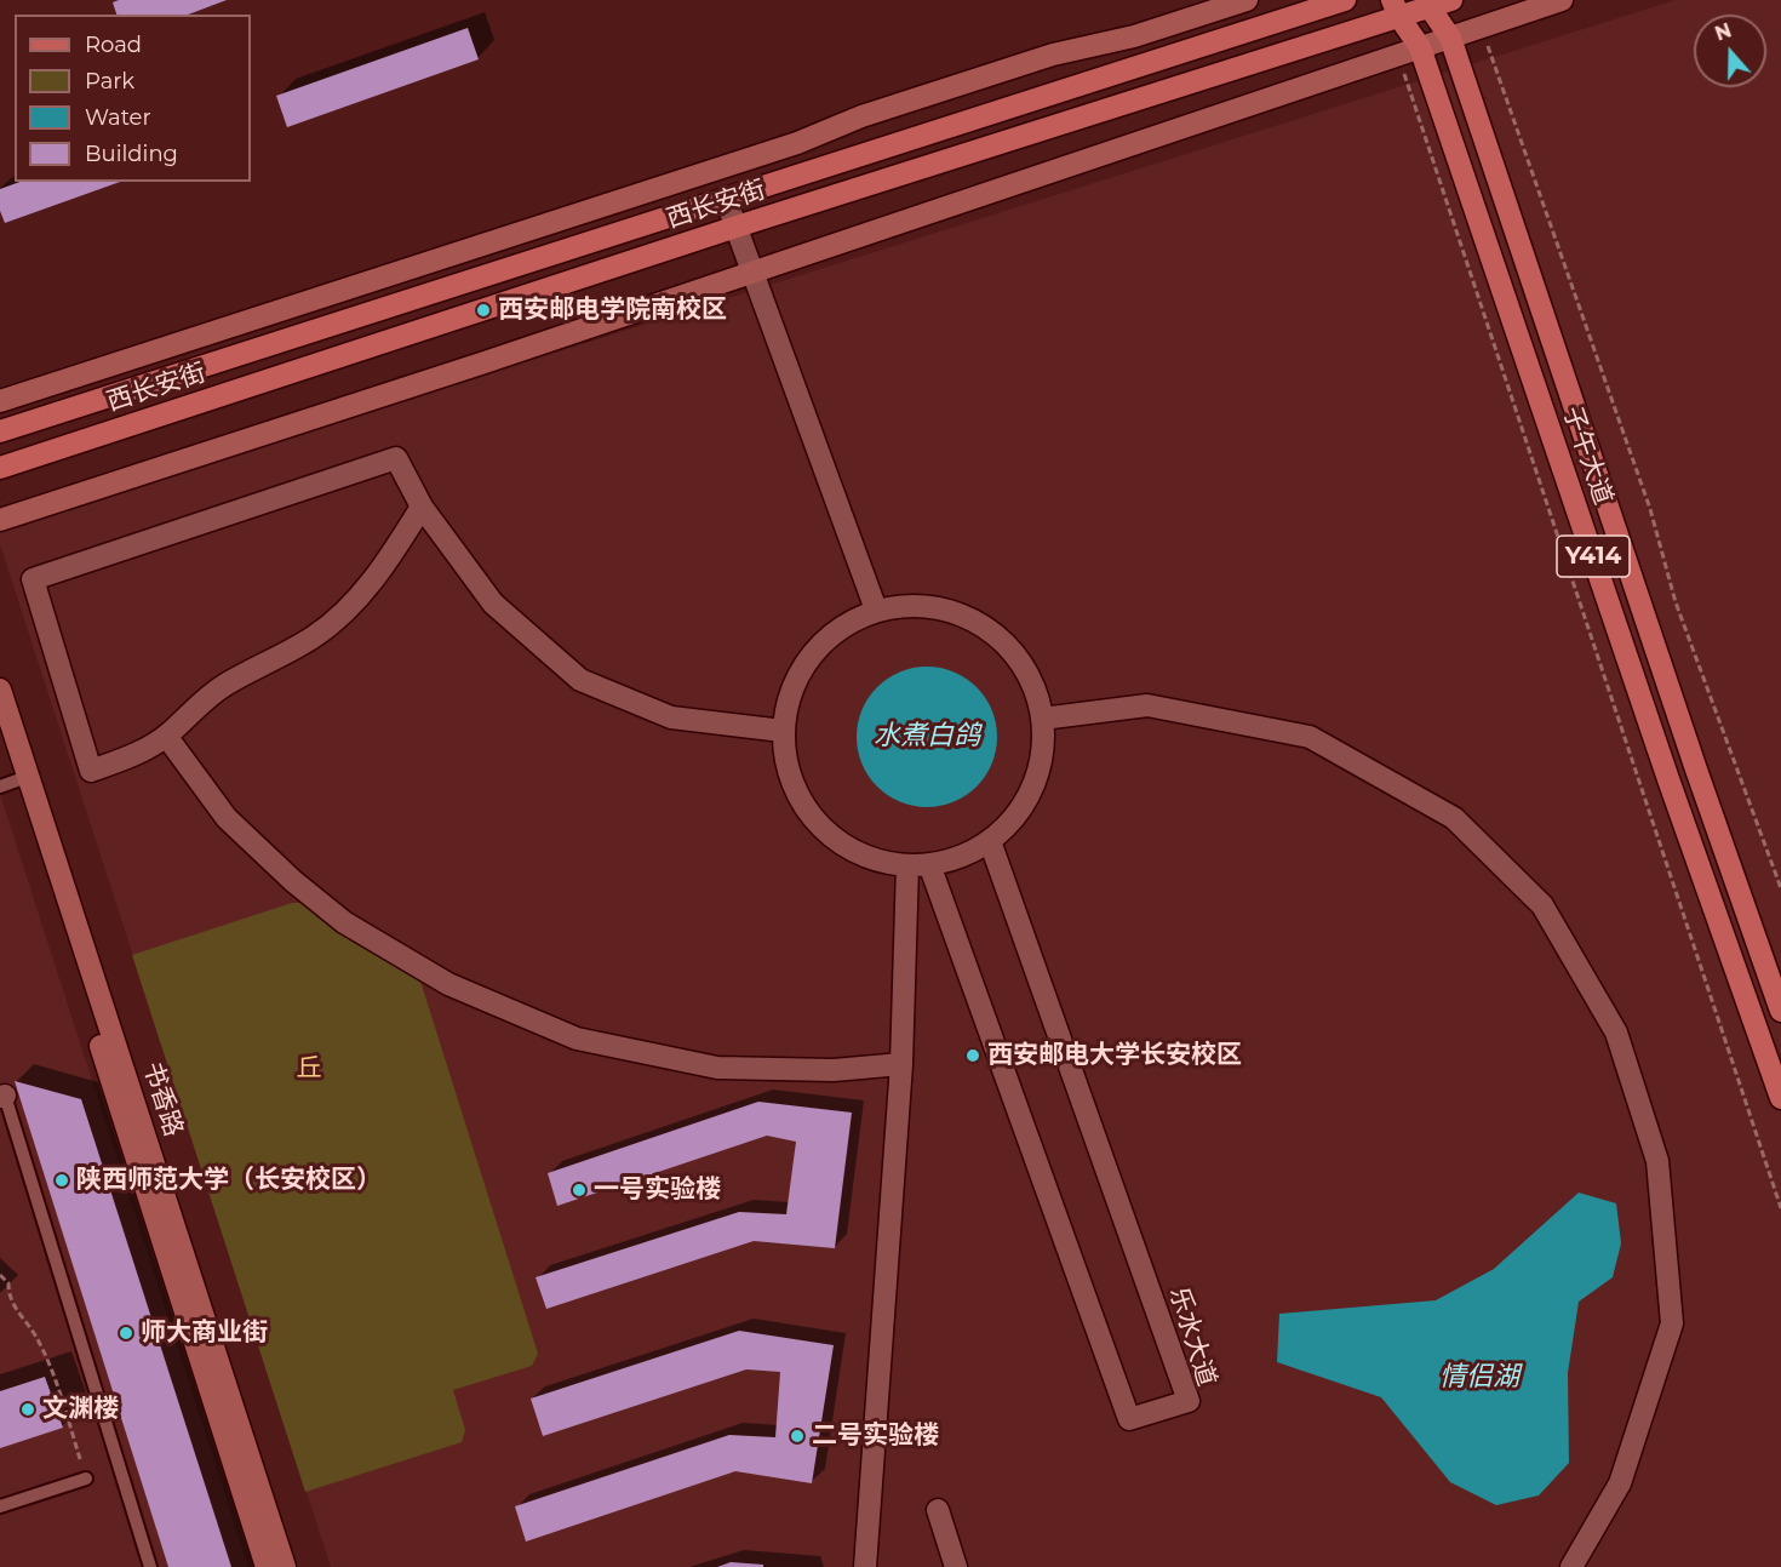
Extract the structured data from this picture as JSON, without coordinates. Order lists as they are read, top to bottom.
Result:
{
  "streets": {
    "main road": [
      "西长安街",
      "子午大道",
      "Y414",
      "书香路"
    ],
    "street": ["乐水大道"]
  },
  "crossings": [
    ["西长安街", "子午大道"]
  ],
  "water": ["水煮白鸽", "情侣湖"],
  "parks": ["丘"],
  "places": [
    "西安邮电学院南校区",
    "西安邮电大学长安校区",
    "陕西师范大学（长安校区）",
    "一号实验楼",
    "师大商业街",
    "文渊楼",
    "二号实验楼"
  ],
  "legend": [
    "Road",
    "Park",
    "Water",
    "Building"
  ],
  "north": "top"
}
